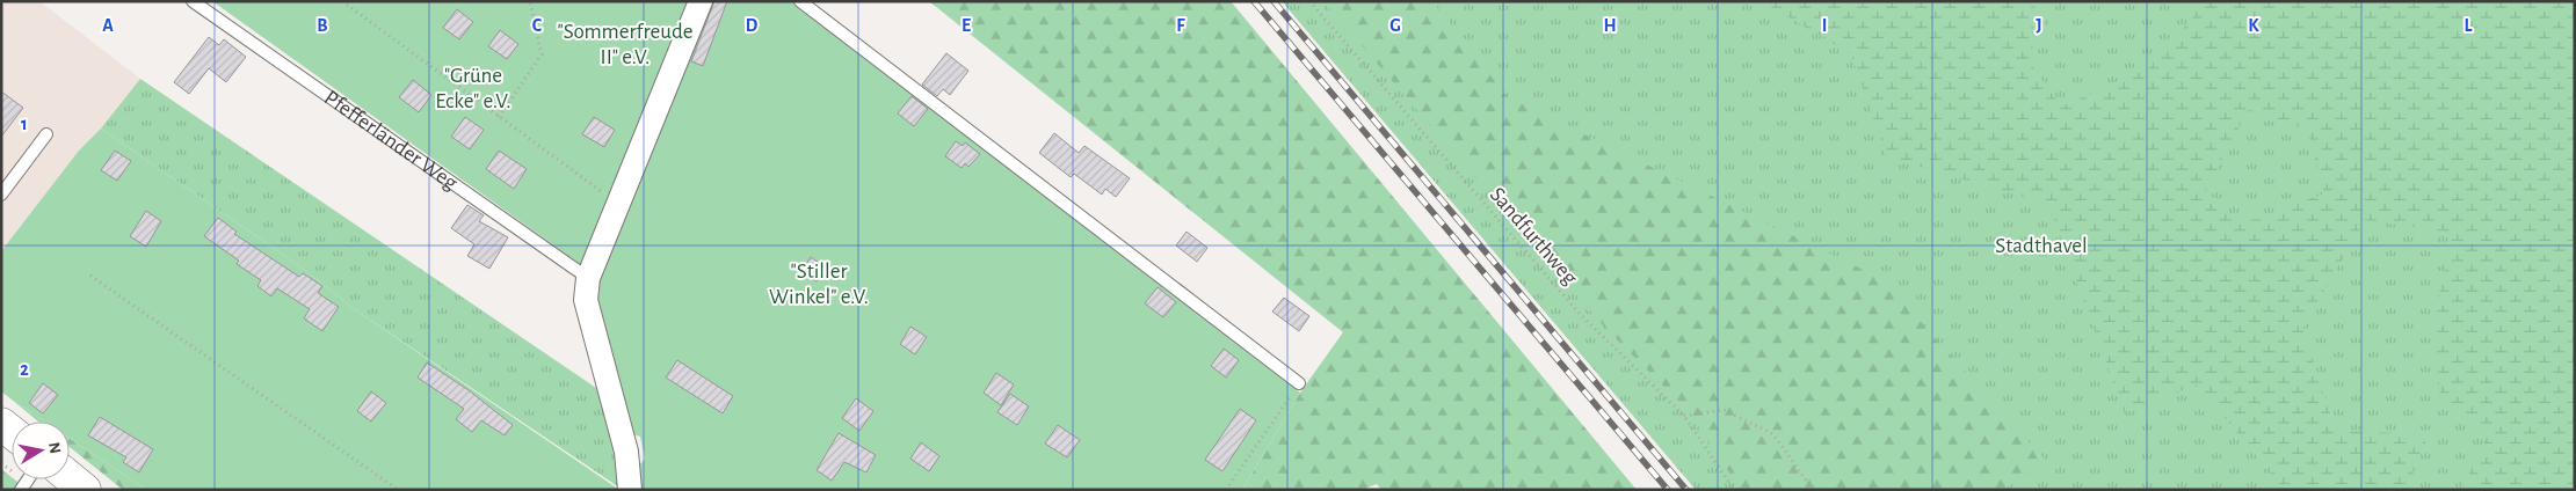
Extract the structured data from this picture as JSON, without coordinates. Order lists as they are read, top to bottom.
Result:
{
  "streets": {
    "lane": ["Pfefferländer Weg"],
    "path": ["Sandfurthweg"]
  },
  "parks": [
    "\"Sommerfreude II\" e.V.",
    "\"Grüne Ecke\" e.V.",
    "Stadthavel",
    "\"Stiller Winkel\" e.V."
  ],
  "north": "right",
  "grid": {
    "columns": [
      "A",
      "B",
      "C",
      "D",
      "E",
      "F",
      "G",
      "H",
      "I",
      "J",
      "K",
      "L"
    ],
    "rows": ["1", "2"]
  }
}
